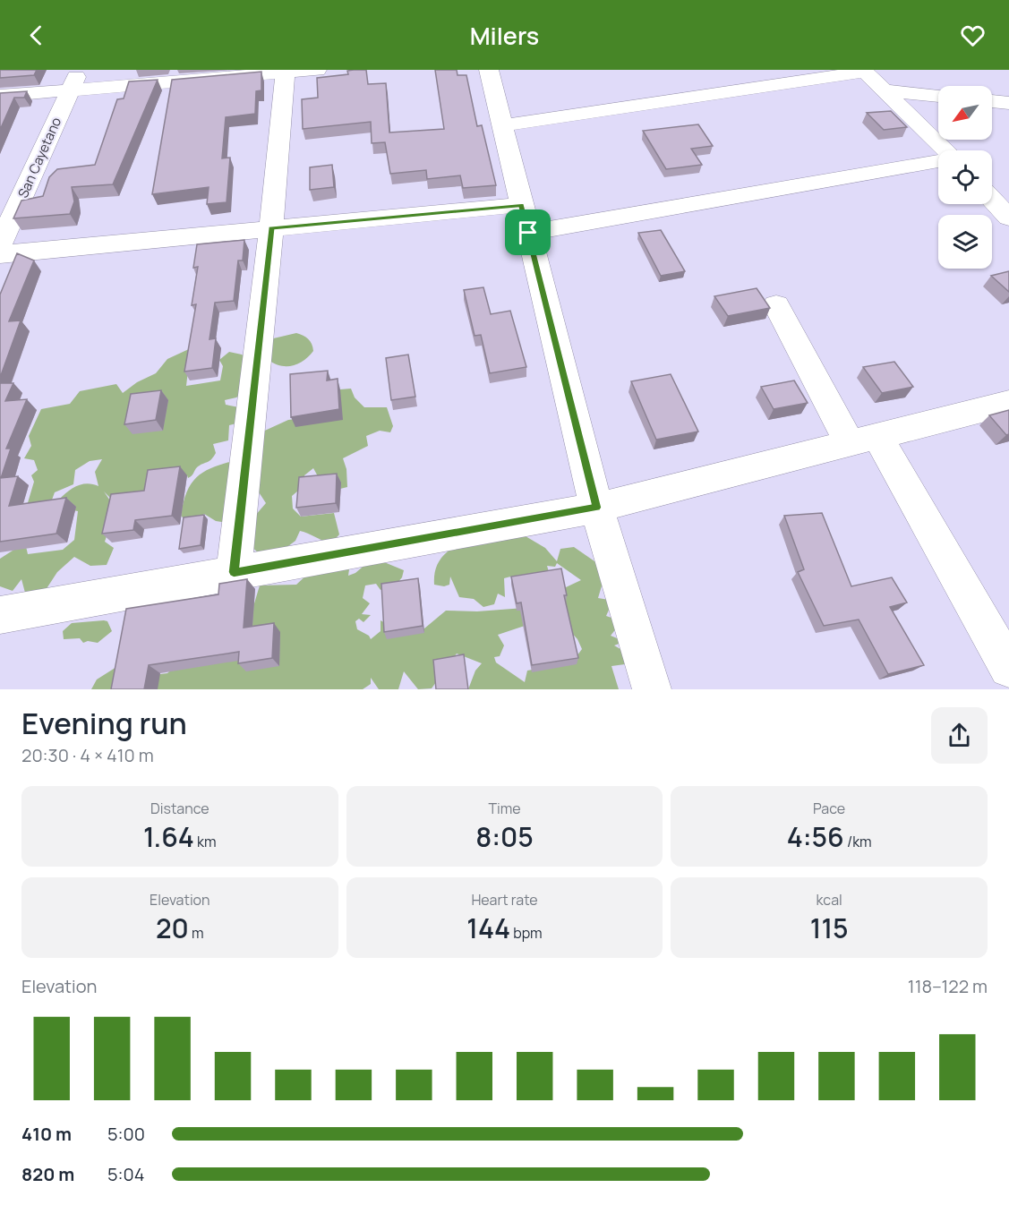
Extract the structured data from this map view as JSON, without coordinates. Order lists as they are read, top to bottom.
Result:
{
  "streets": {
    "street": ["San Cayetano"]
  },
  "north": "bottom left",
  "page": {
    "header": "Milers",
    "heading": ["Evening run", "20:30 · 4 × 410 m"],
    "stats": [
      ["Distance", "1.64 km"],
      ["Time", "8:05"],
      ["Pace", "4:56 /km"],
      ["Elevation", "20 m"],
      ["Heart rate", "144 bpm"],
      ["kcal", "115"]
    ],
    "chart": ["Elevation", "118–122 m"],
    "list": [
      {
        "name": "410 m",
        "note": "5:00"
      },
      {
        "name": "820 m",
        "note": "5:04"
      }
    ]
  }
}
